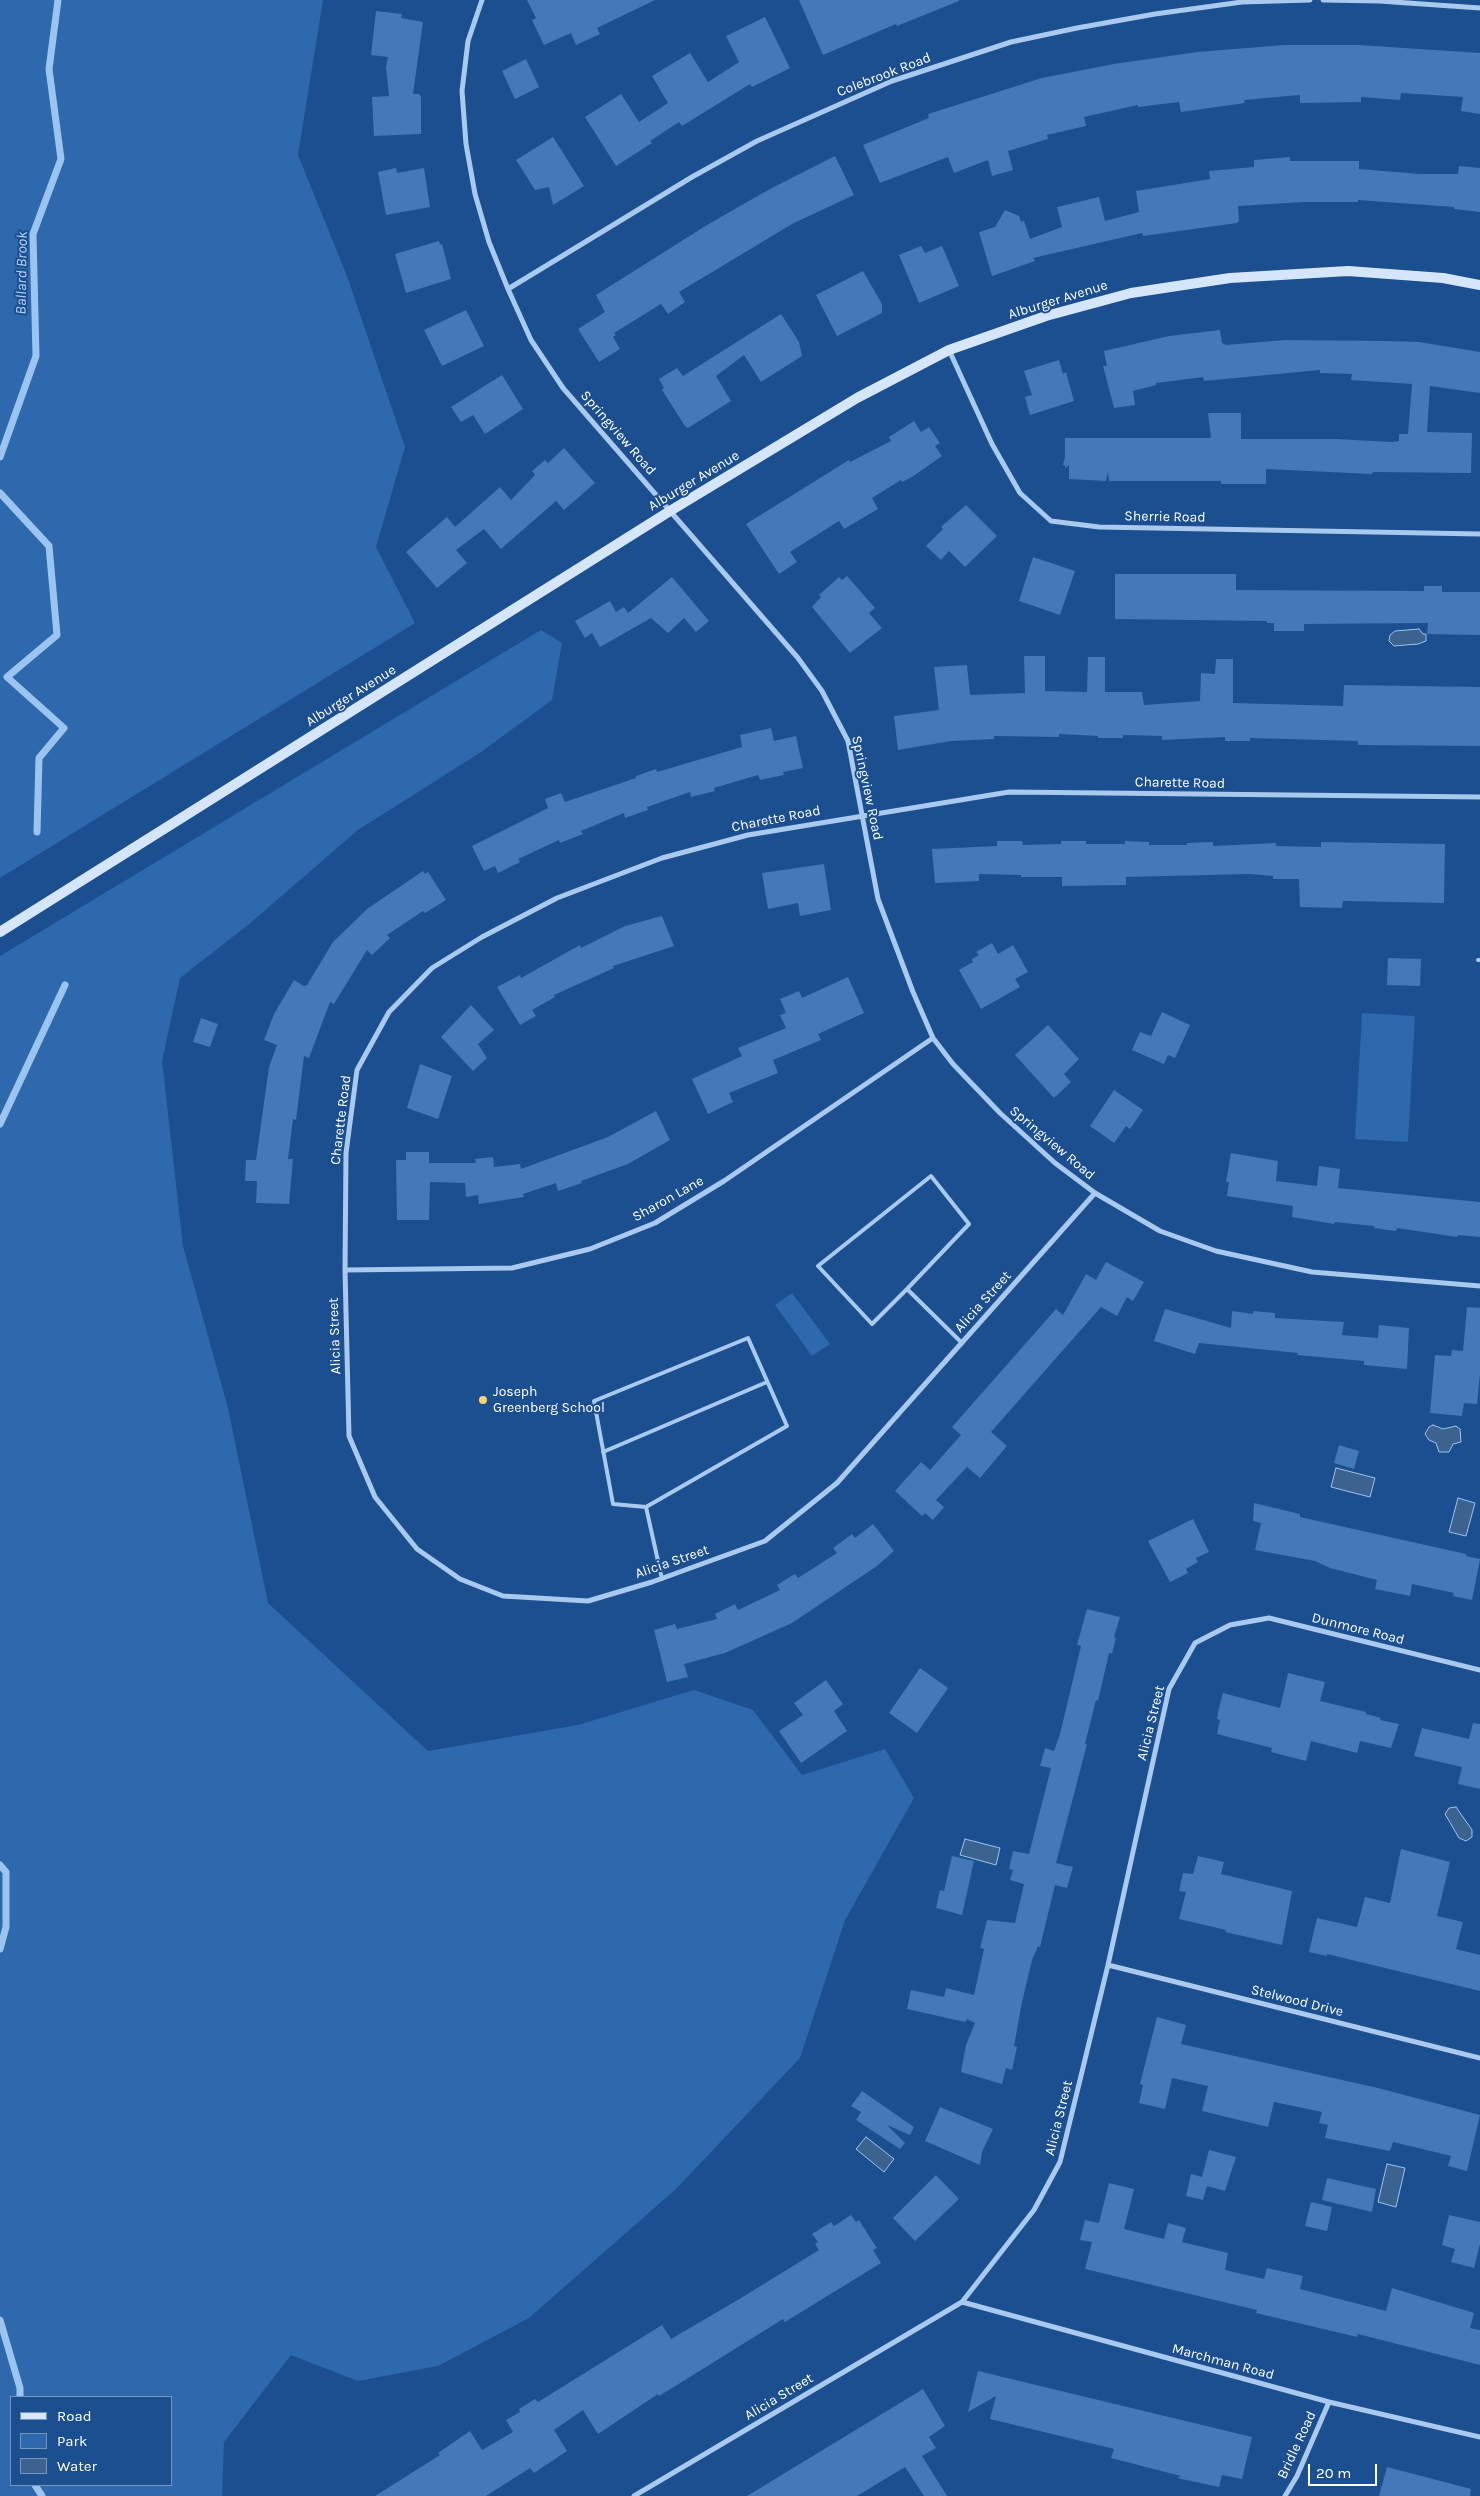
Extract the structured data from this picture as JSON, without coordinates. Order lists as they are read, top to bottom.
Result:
{
  "streets": {
    "street": [
      "Colebrook Road",
      "Alburger Avenue",
      "Springview Road",
      "Sherrie Road",
      "Charette Road",
      "Sharon Lane",
      "Alicia Street",
      "Dunmore Road",
      "Stelwood Drive",
      "Marchman Road",
      "Bridle Road"
    ]
  },
  "crossings": [
    ["Colebrook Road", "Springview Road"],
    ["Alburger Avenue", "Springview Road"],
    ["Alburger Avenue", "Sherrie Road"],
    ["Springview Road", "Charette Road"],
    ["Springview Road", "Sharon Lane"],
    ["Springview Road", "Alicia Street"],
    ["Charette Road", "Sharon Lane"],
    ["Charette Road", "Alicia Street"],
    ["Sharon Lane", "Alicia Street"],
    ["Alicia Street", "Dunmore Road"],
    ["Alicia Street", "Stelwood Drive"],
    ["Alicia Street", "Marchman Road"],
    ["Marchman Road", "Bridle Road"]
  ],
  "water": ["Ballard Brook"],
  "places": ["Joseph Greenberg School"],
  "legend": ["Road", "Park", "Water"],
  "scale_bar": "20 m"
}
